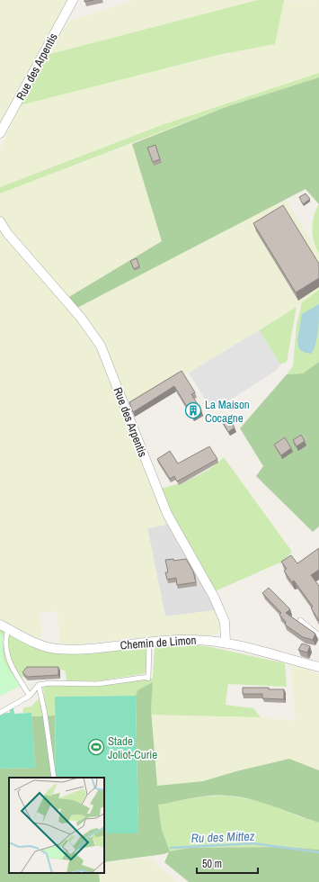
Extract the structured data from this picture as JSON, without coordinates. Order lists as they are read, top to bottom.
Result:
{
  "streets": {
    "street": ["Rue des Arpentis", "Chemin de Limon"]
  },
  "crossings": [
    ["Rue des Arpentis", "Chemin de Limon"]
  ],
  "water": ["Ru des Mittez"],
  "places": {
    "building": ["La Maison Cocagne"],
    "sports": ["Stade Joliot-Curie"]
  },
  "scale_bar": "50 m"
}
